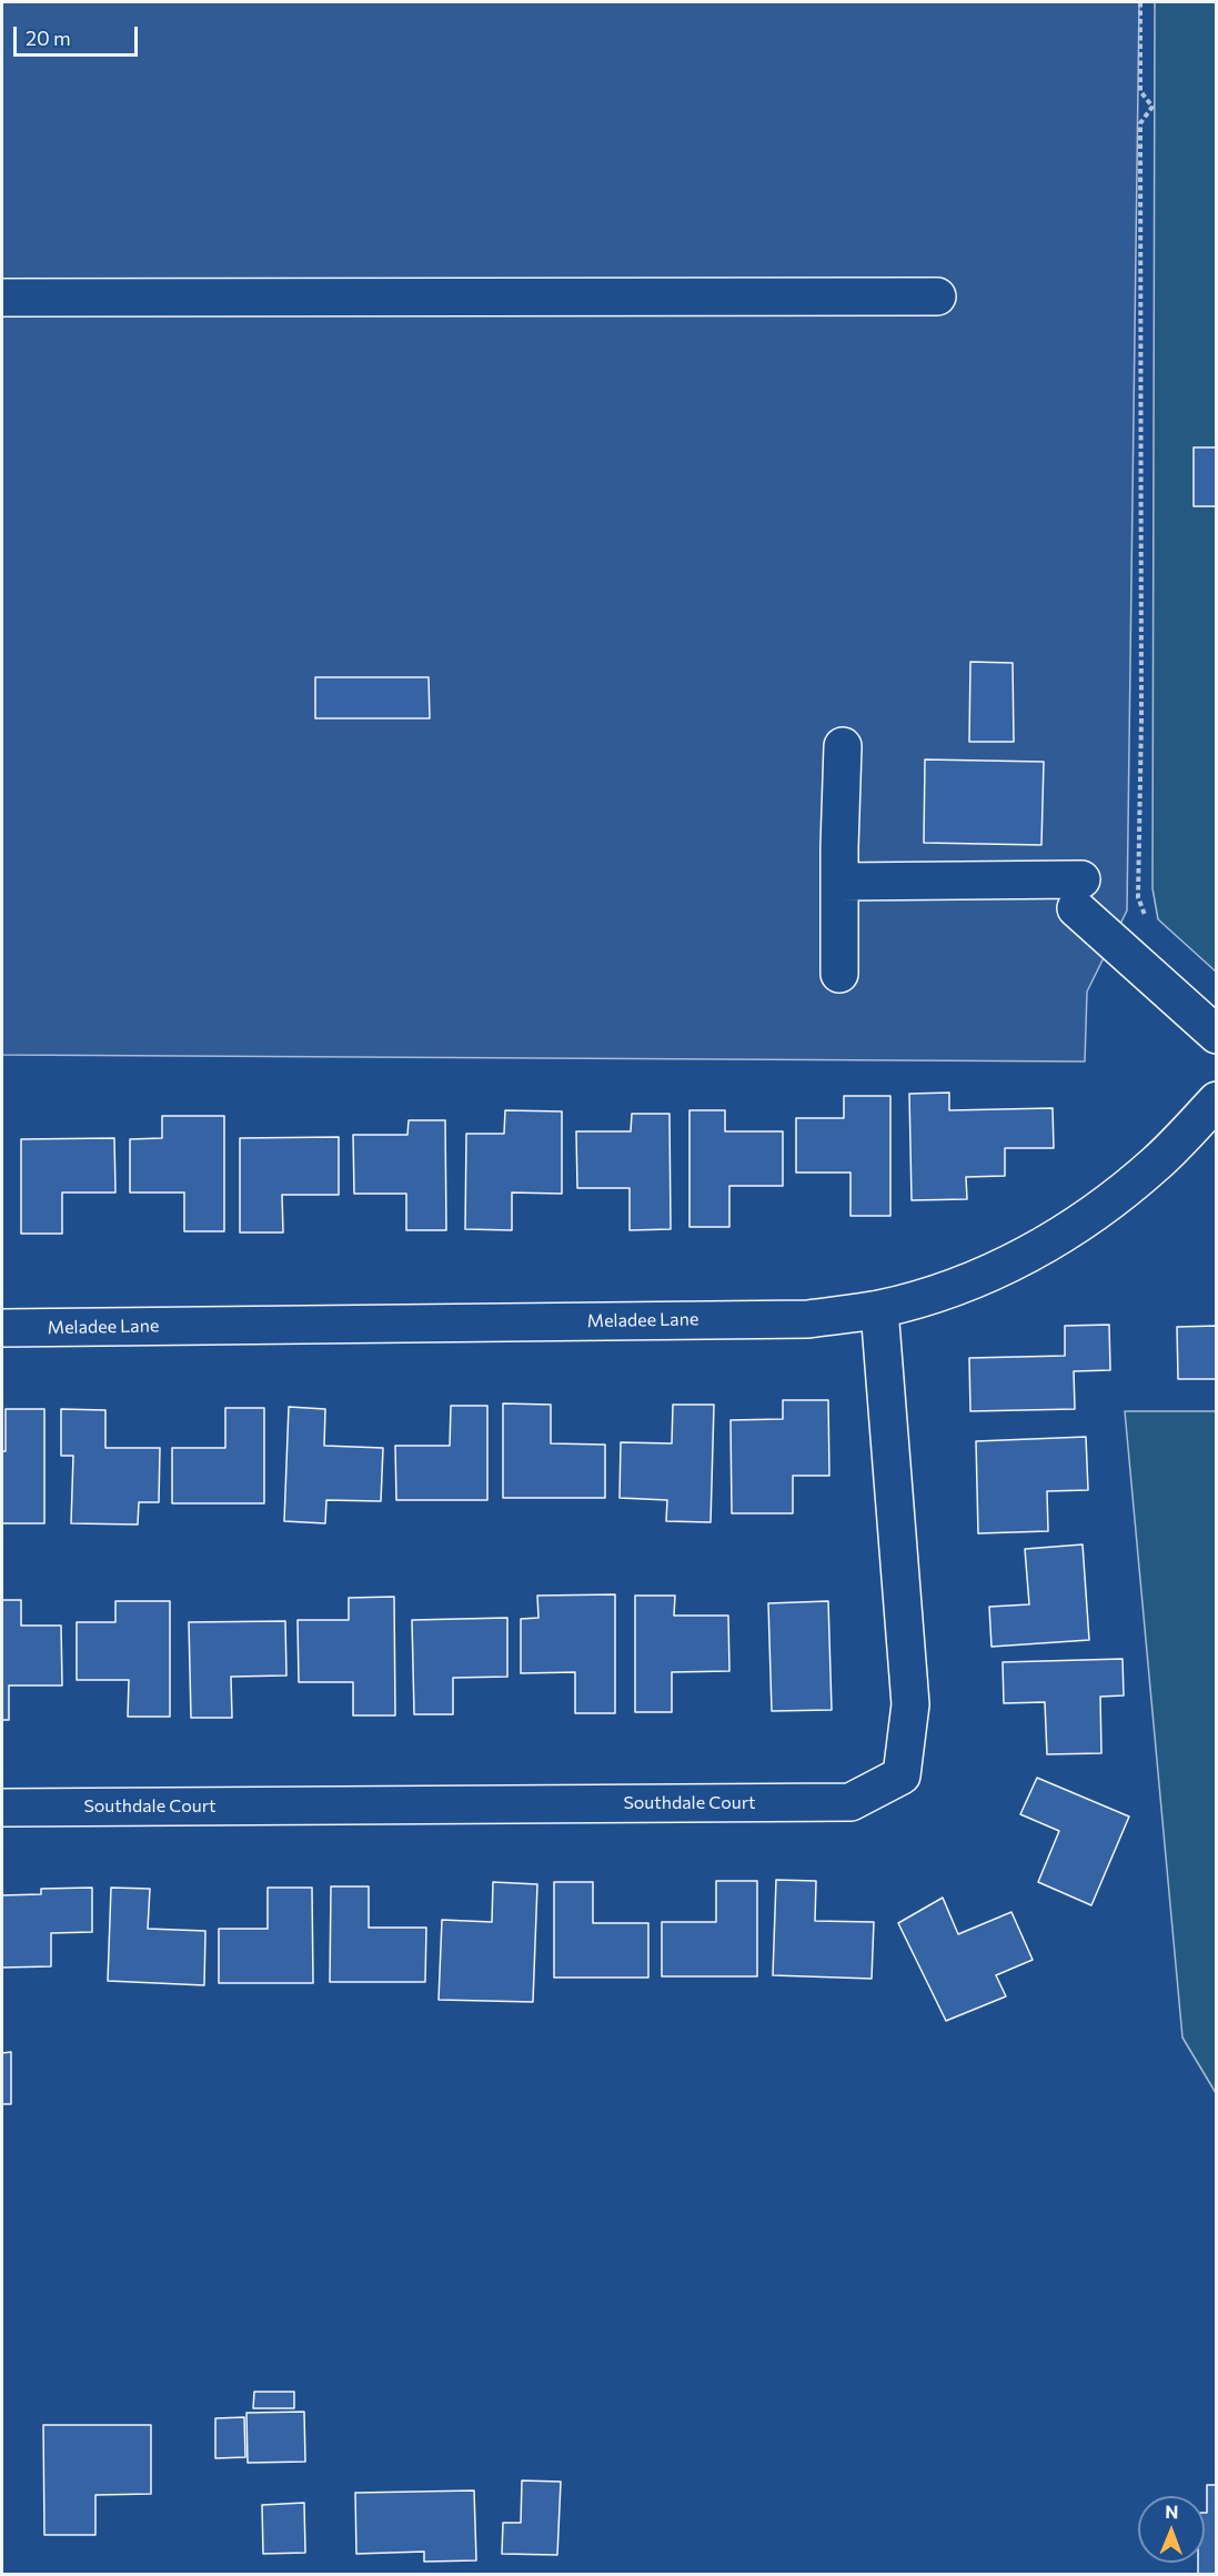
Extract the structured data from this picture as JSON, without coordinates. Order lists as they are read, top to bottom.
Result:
{
  "streets": {
    "street": ["Meladee Lane", "Southdale Court"]
  },
  "crossings": [
    ["Meladee Lane", "Southdale Court"]
  ],
  "scale_bar": "20 m",
  "north": "top"
}
